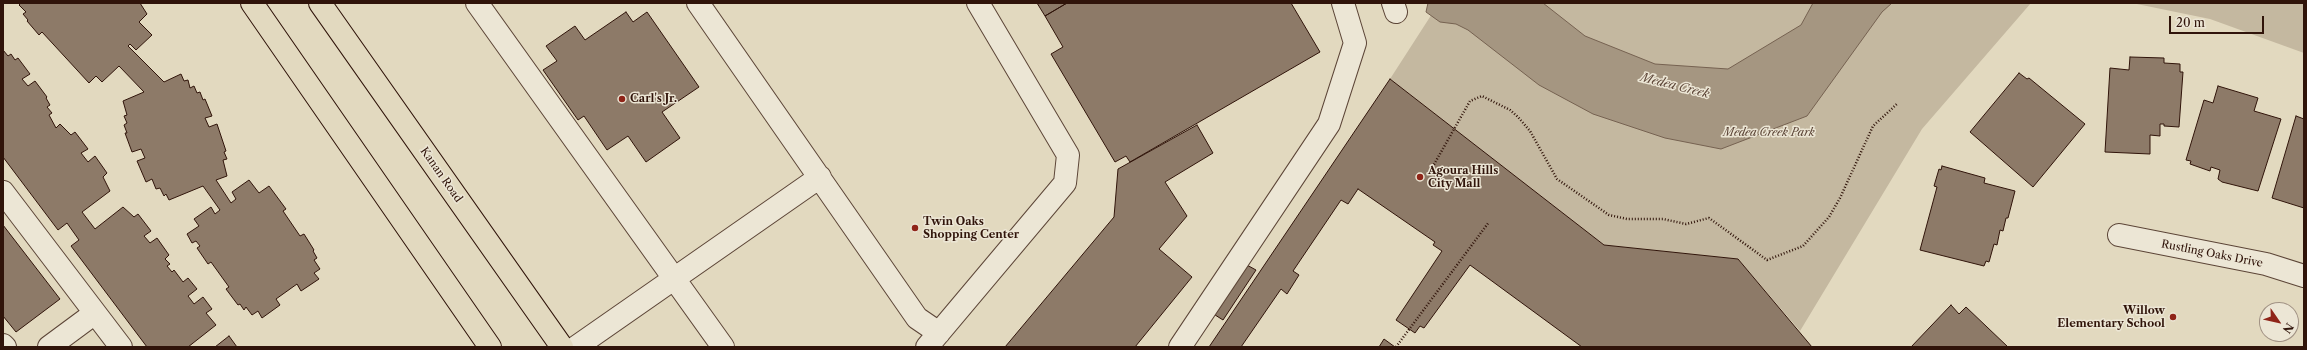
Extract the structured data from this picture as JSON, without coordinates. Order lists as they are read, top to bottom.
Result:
{
  "streets": {
    "main road": ["Kanan Road"],
    "street": ["Rustling Oaks Drive"]
  },
  "water": ["Medea Creek"],
  "parks": ["Medea Creek Park"],
  "places": [
    "Carl's Jr.",
    "Agoura Hills City Mall",
    "Twin Oaks Shopping Center",
    "Willow Elementary School"
  ],
  "scale_bar": "20 m",
  "north": "bottom right"
}
